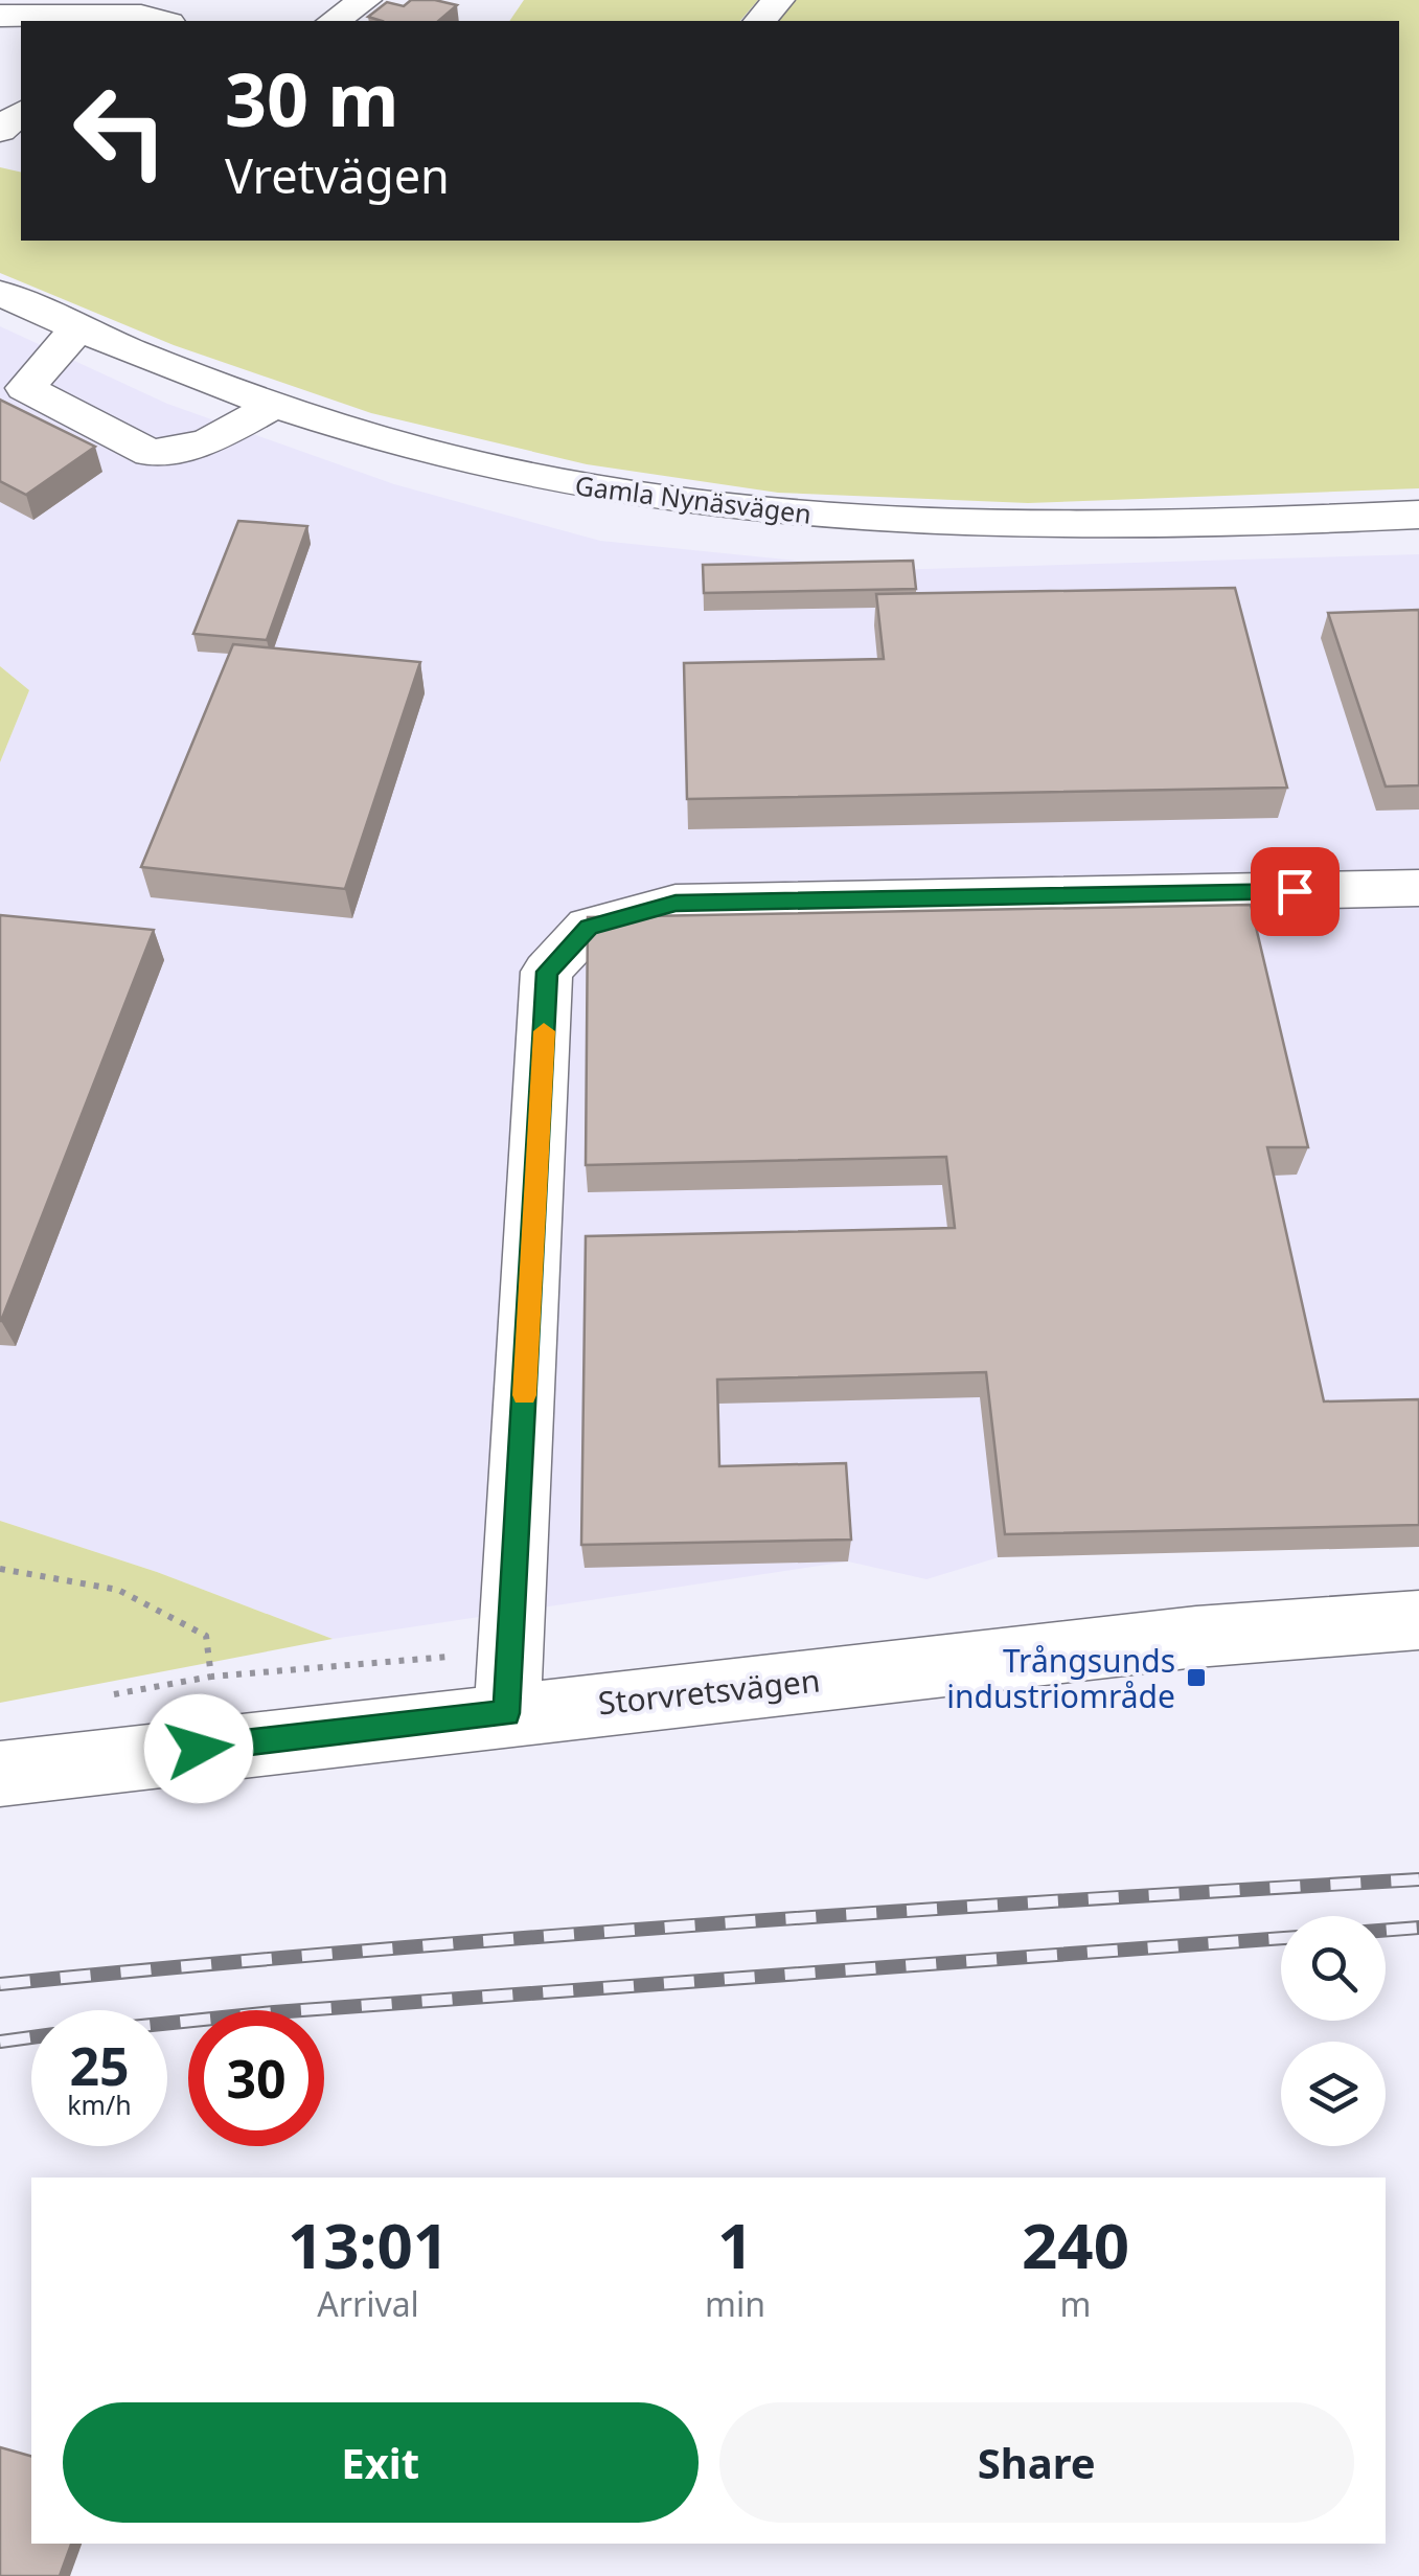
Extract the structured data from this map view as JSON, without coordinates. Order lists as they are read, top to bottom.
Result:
{
  "streets": {
    "street": ["Gamla Nynäsvägen", "Storvretsvägen"]
  },
  "places": {
    "transit": ["Trångsunds industriområde"]
  },
  "page": {
    "turn": ["30 m", "Vretvägen"],
    "speed": "25 km/h",
    "limit": "30",
    "eta": [
      "13:01",
      "Arrival",
      "1",
      "min",
      "240",
      "m"
    ],
    "buttons": ["Exit", "Share"]
  }
}
